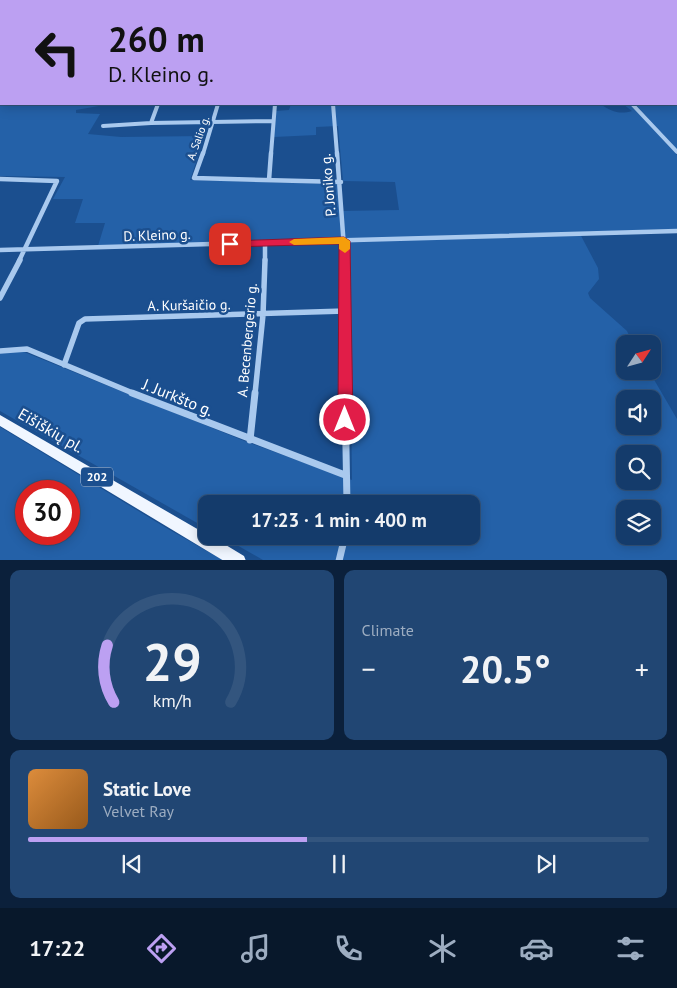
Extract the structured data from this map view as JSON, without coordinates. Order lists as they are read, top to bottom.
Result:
{
  "streets": {
    "main road": ["Eišiškių pl.", "202"],
    "street": [
      "A. Salio g.",
      "P. Joniko g.",
      "D. Kleino g.",
      "A. Kuršaičio g.",
      "A. Becenbergerio g.",
      "J. Jurkšto g."
    ]
  },
  "crossings": [
    ["P. Joniko g.", "D. Kleino g."],
    ["P. Joniko g.", "A. Kuršaičio g."],
    ["P. Joniko g.", "J. Jurkšto g."],
    ["D. Kleino g.", "A. Becenbergerio g."],
    ["A. Kuršaičio g.", "A. Becenbergerio g."],
    ["A. Kuršaičio g.", "J. Jurkšto g."],
    ["A. Becenbergerio g.", "J. Jurkšto g."]
  ],
  "north": "top right",
  "page": {
    "turn": ["260 m", "D. Kleino g."],
    "limit": "30",
    "trip": "17:23 · 1 min · 400 m",
    "tile": "Climate",
    "heat": ["−", "20.5°", "+"],
    "song": ["Static Love", "Velvet Ray"],
    "tabs": "17:22",
    "gauge": ["29", "km/h"]
  }
}
